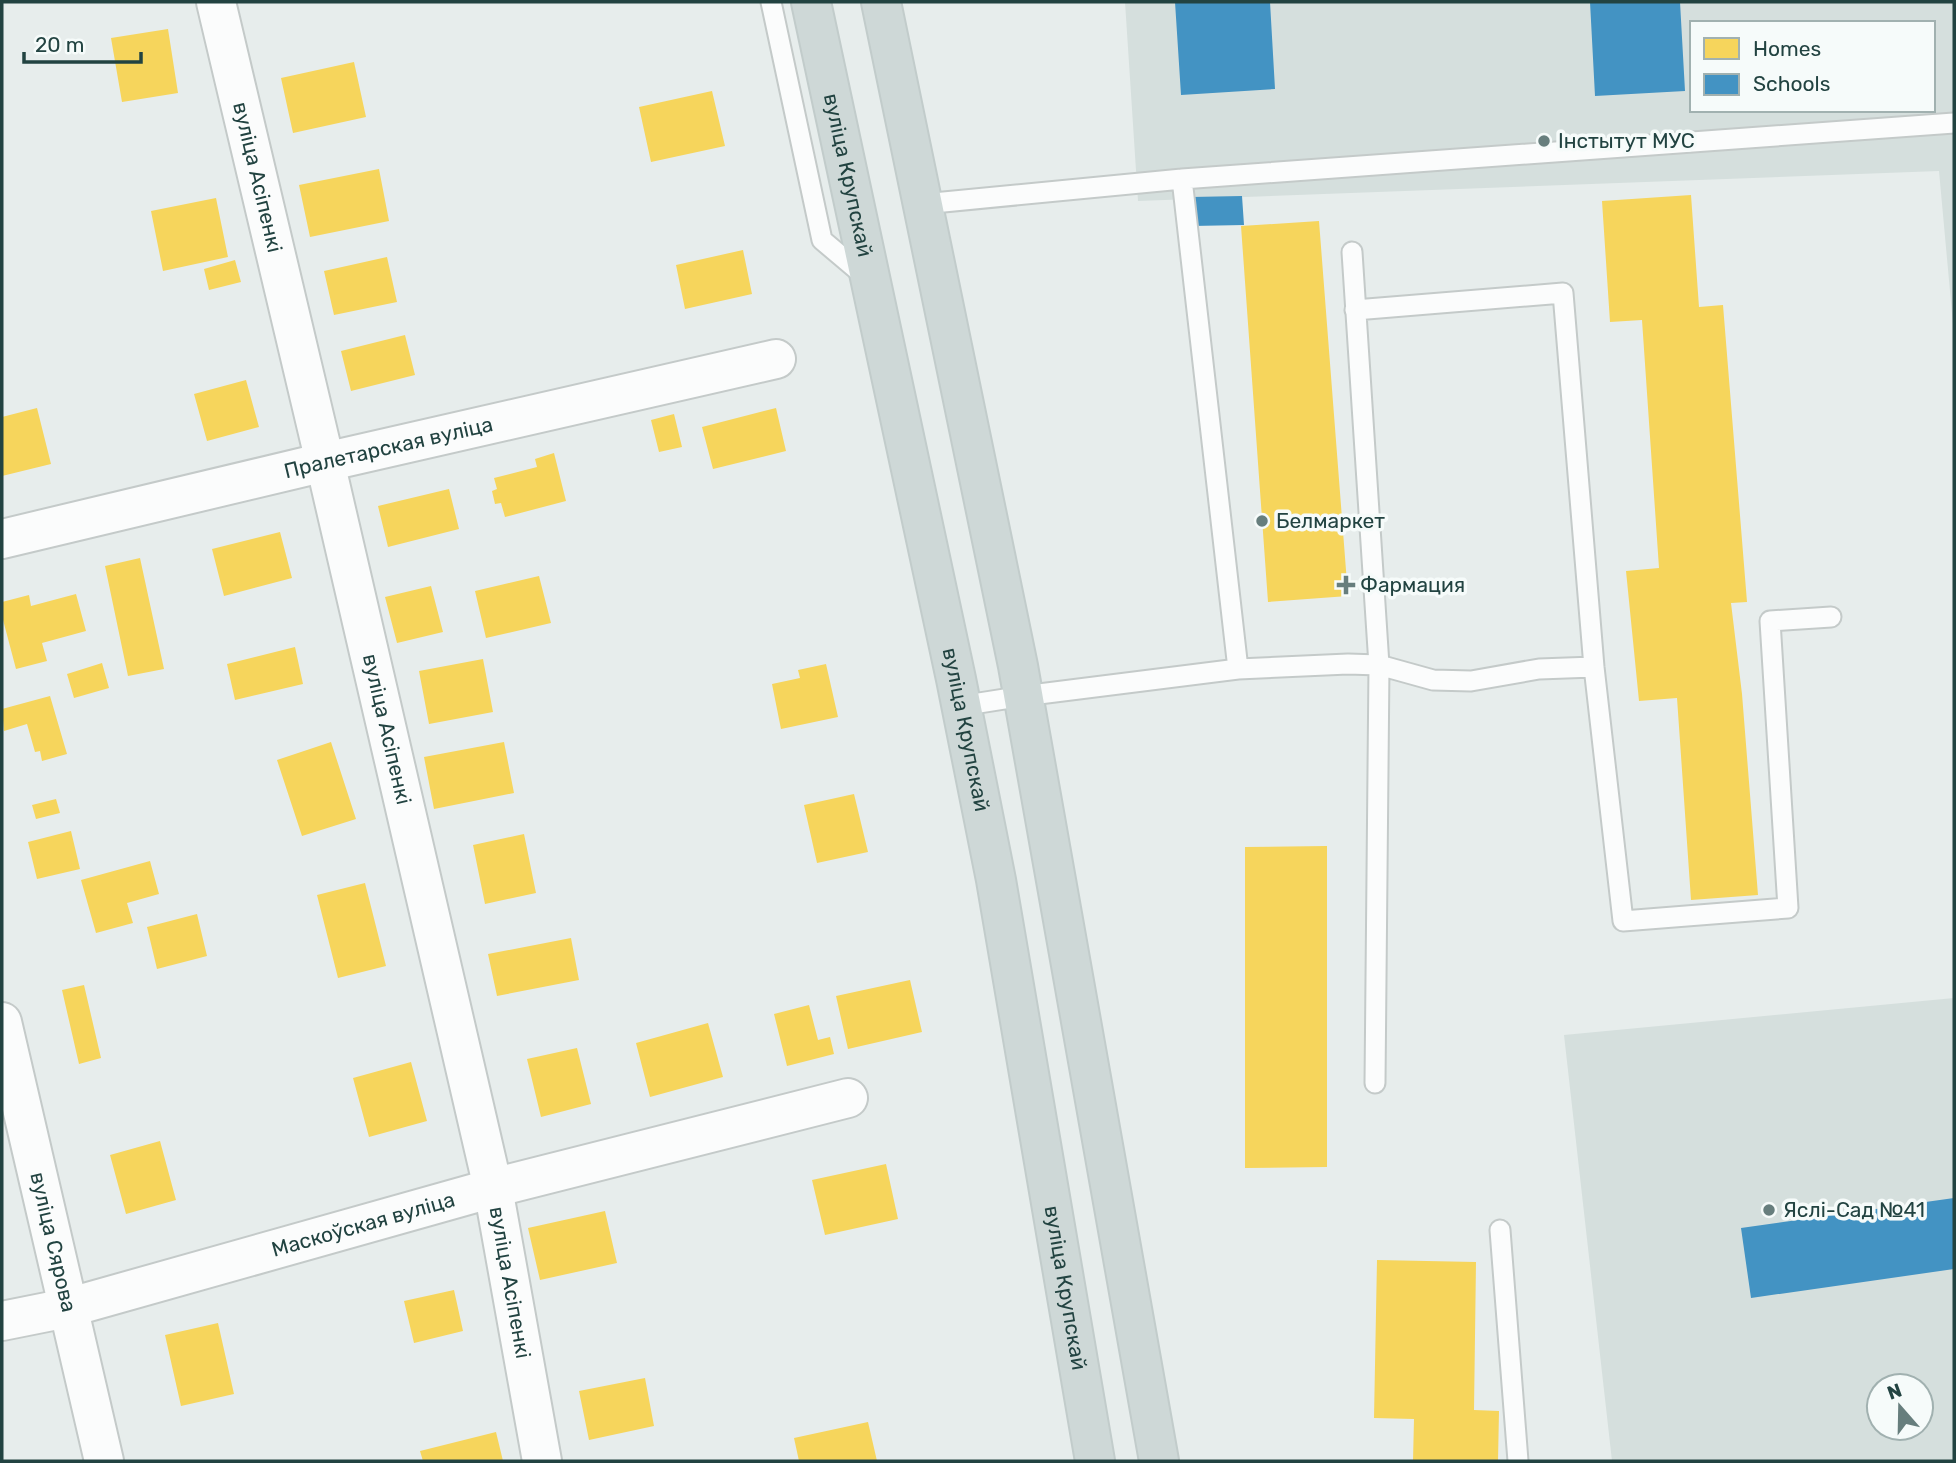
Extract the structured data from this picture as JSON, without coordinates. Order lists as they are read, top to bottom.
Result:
{
  "streets": {
    "main road": ["вуліца Крупскай"],
    "street": [
      "вуліца Асіпенкі",
      "Пралетарская вуліца",
      "Маскоўская вуліца",
      "вуліца Сярова"
    ]
  },
  "crossings": [
    ["вуліца Асіпенкі", "Пралетарская вуліца"],
    ["вуліца Асіпенкі", "Маскоўская вуліца"],
    ["Маскоўская вуліца", "вуліца Сярова"]
  ],
  "places": {
    "other": ["Інстытут МУС", "Белмаркет", "Яслі-Сад №41"],
    "health": ["Фармация"]
  },
  "legend": ["Homes", "Schools"],
  "scale_bar": "20 m",
  "north": "top"
}
